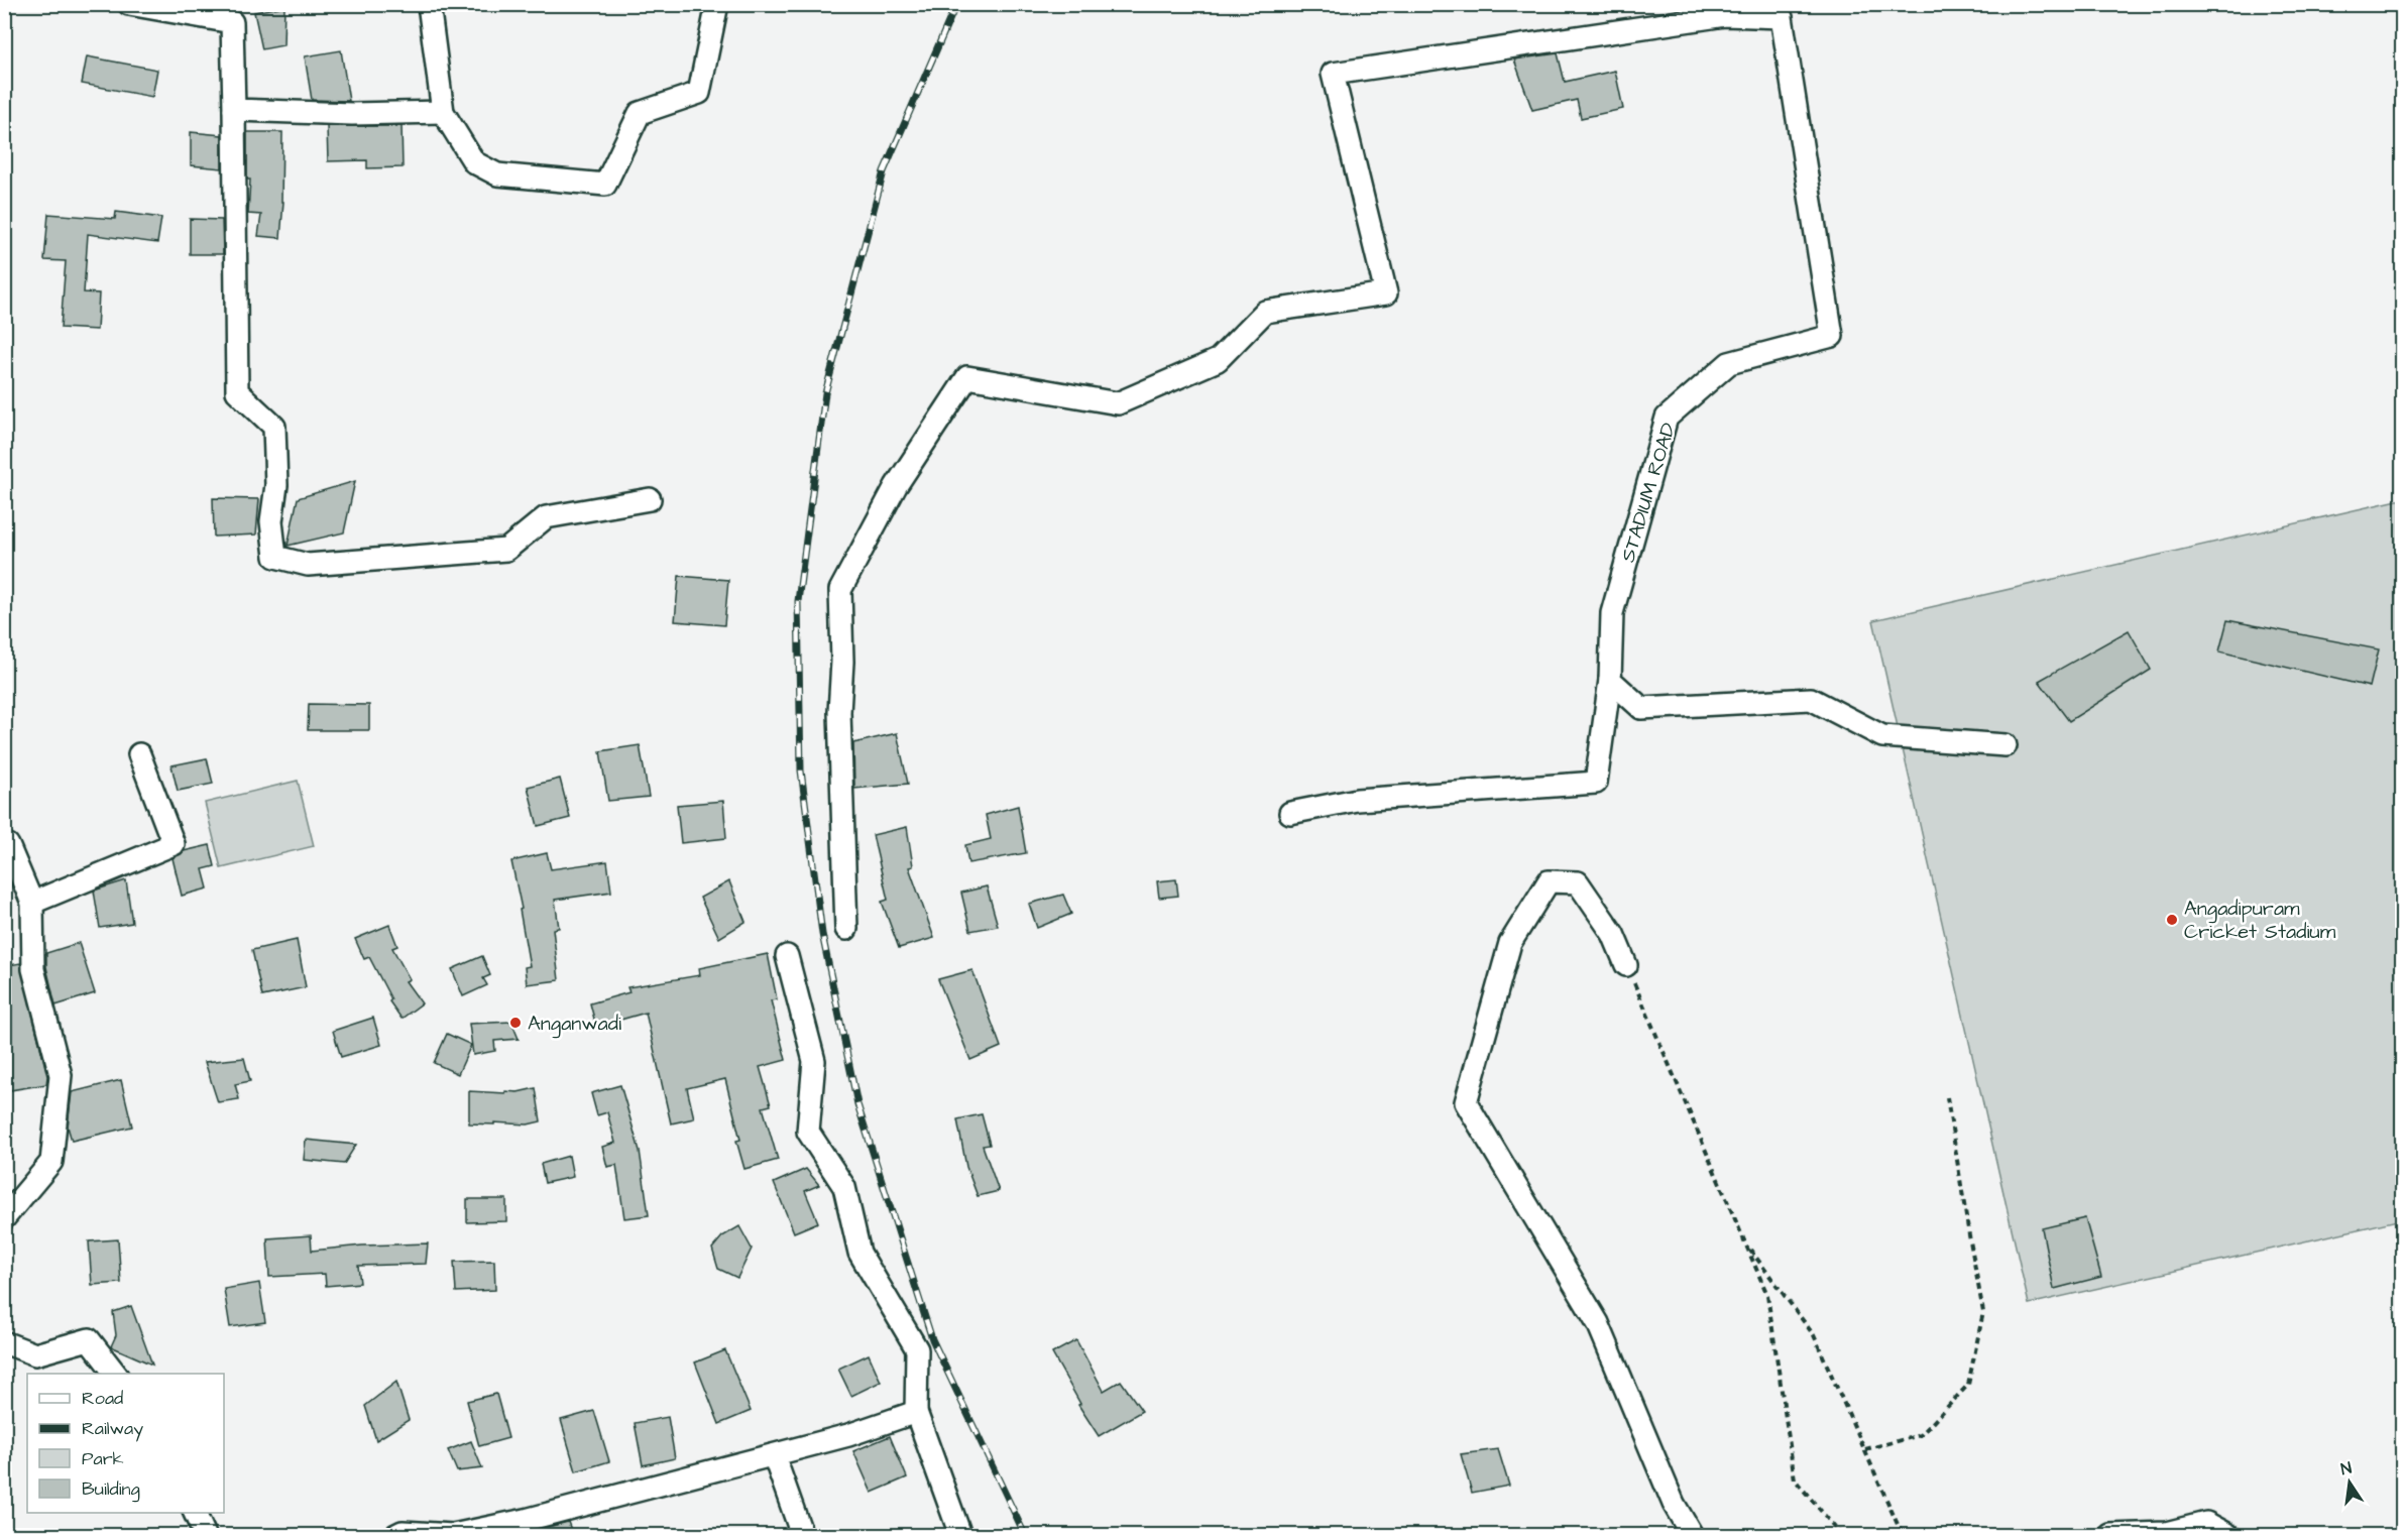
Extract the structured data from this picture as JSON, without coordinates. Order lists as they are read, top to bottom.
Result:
{
  "streets": {
    "street": ["STADIUM ROAD"]
  },
  "places": ["Angadipuram Cricket Stadium", "Anganwadi"],
  "legend": [
    "Road",
    "Railway",
    "Park",
    "Building"
  ],
  "north": "top"
}
